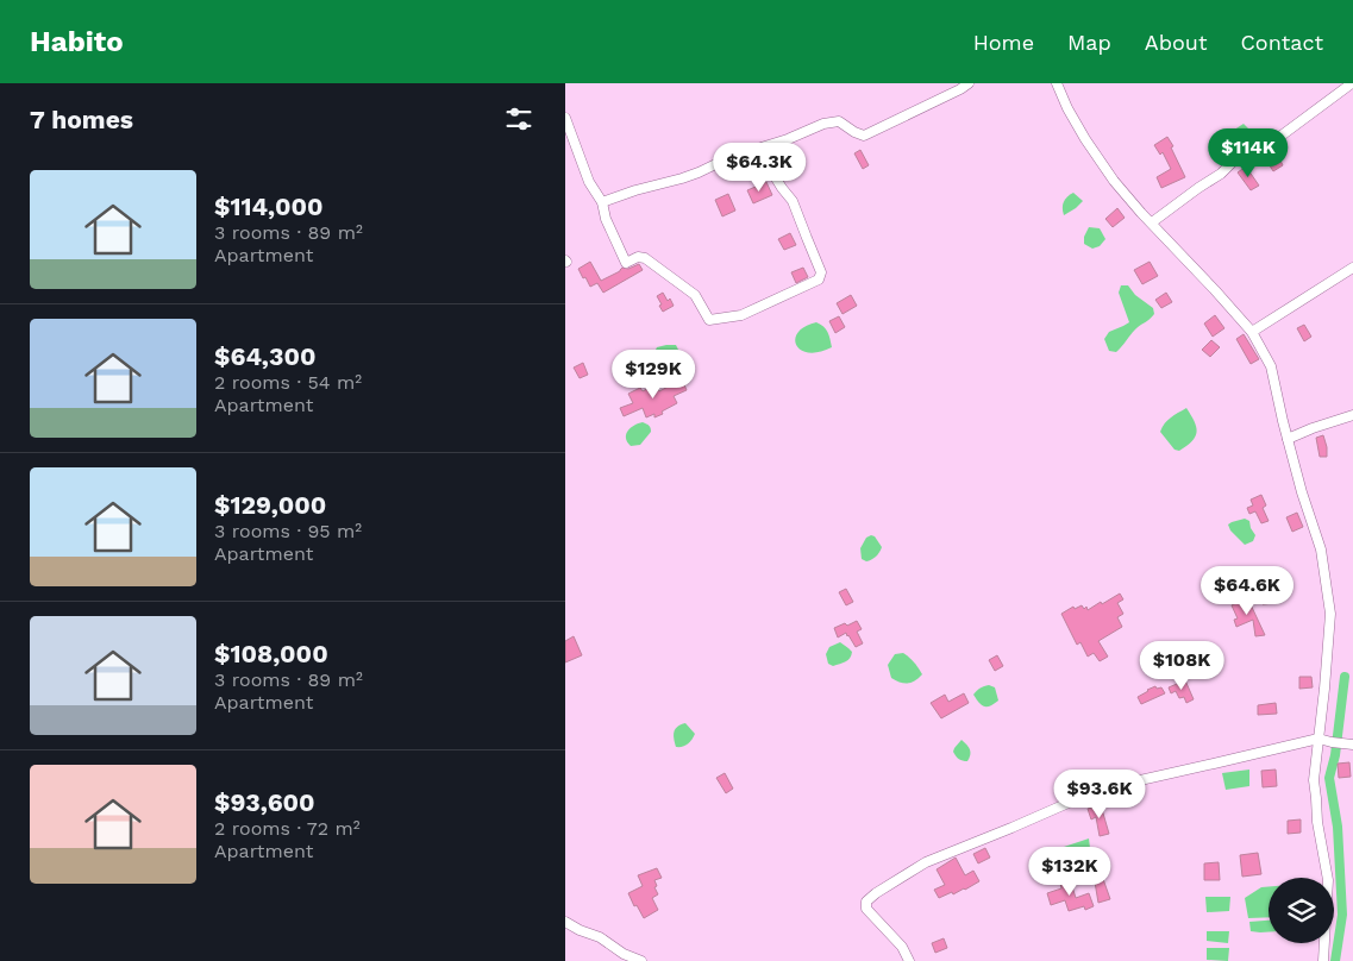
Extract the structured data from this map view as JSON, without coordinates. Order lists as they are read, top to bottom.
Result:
{
  "page": {
    "header": "Habito",
    "nav": [
      "Home",
      "Map",
      "About",
      "Contact"
    ],
    "heading": "7 homes",
    "price": [
      "$114K",
      "$64.3K",
      "$129K",
      "$64.6K",
      "$108K",
      "$93.6K",
      "$132K"
    ],
    "list": [
      {
        "name": "$114,000",
        "note": "3 rooms · 89 m² · Apartment"
      },
      {
        "name": "$64,300",
        "note": "2 rooms · 54 m² · Apartment"
      },
      {
        "name": "$129,000",
        "note": "3 rooms · 95 m² · Apartment"
      },
      {
        "name": "$108,000",
        "note": "3 rooms · 89 m² · Apartment"
      },
      {
        "name": "$93,600",
        "note": "2 rooms · 72 m² · Apartment"
      }
    ]
  }
}
